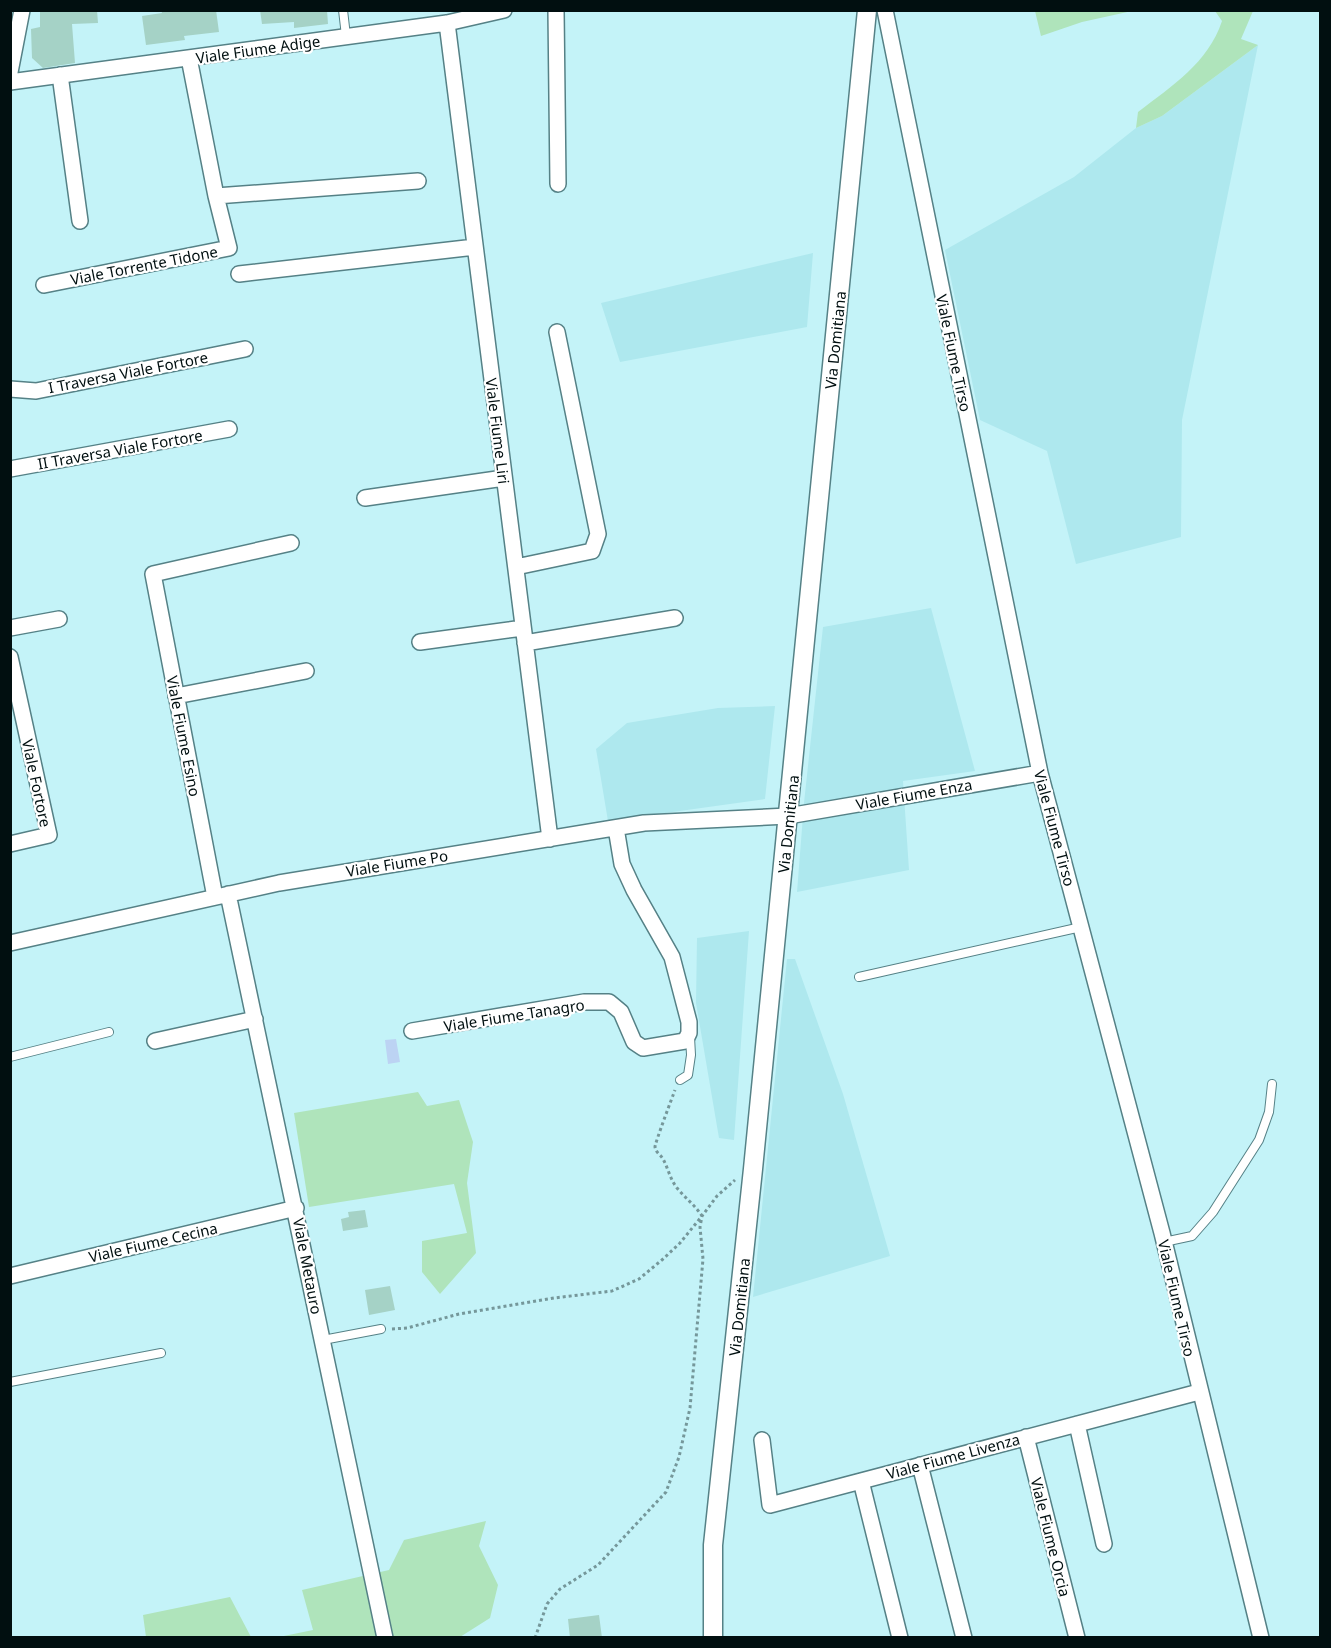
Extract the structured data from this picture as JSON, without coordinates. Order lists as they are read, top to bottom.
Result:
{
  "streets": {
    "street": [
      "Viale Fiume Adige",
      "Viale Torrente Tidone",
      "Via Domitiana",
      "Viale Fiume Tirso",
      "I Traversa Viale Fortore",
      "Viale Fiume Liri",
      "II Traversa Viale Fortore",
      "Viale Fiume Esino",
      "Viale Fortore",
      "Viale Fiume Enza",
      "Viale Fiume Po",
      "Viale Fiume Tanagro",
      "Viale Fiume Cecina",
      "Viale Metauro",
      "Viale Fiume Livenza",
      "Viale Fiume Orcia"
    ]
  },
  "crossings": [
    ["Viale Fiume Adige", "Viale Torrente Tidone"],
    ["Viale Fiume Adige", "Viale Fiume Liri"],
    ["Via Domitiana", "Viale Fiume Enza"],
    ["Via Domitiana", "Viale Fiume Po"],
    ["Viale Fiume Tirso", "Viale Fiume Enza"],
    ["Viale Fiume Tirso", "Viale Fiume Livenza"],
    ["Viale Fiume Liri", "Viale Fiume Po"],
    ["Viale Fiume Esino", "Viale Fiume Po"],
    ["Viale Fiume Esino", "Viale Metauro"],
    ["Viale Fiume Enza", "Viale Fiume Po"],
    ["Viale Fiume Po", "Viale Metauro"],
    ["Viale Fiume Cecina", "Viale Metauro"],
    ["Viale Fiume Livenza", "Viale Fiume Orcia"]
  ]
}
